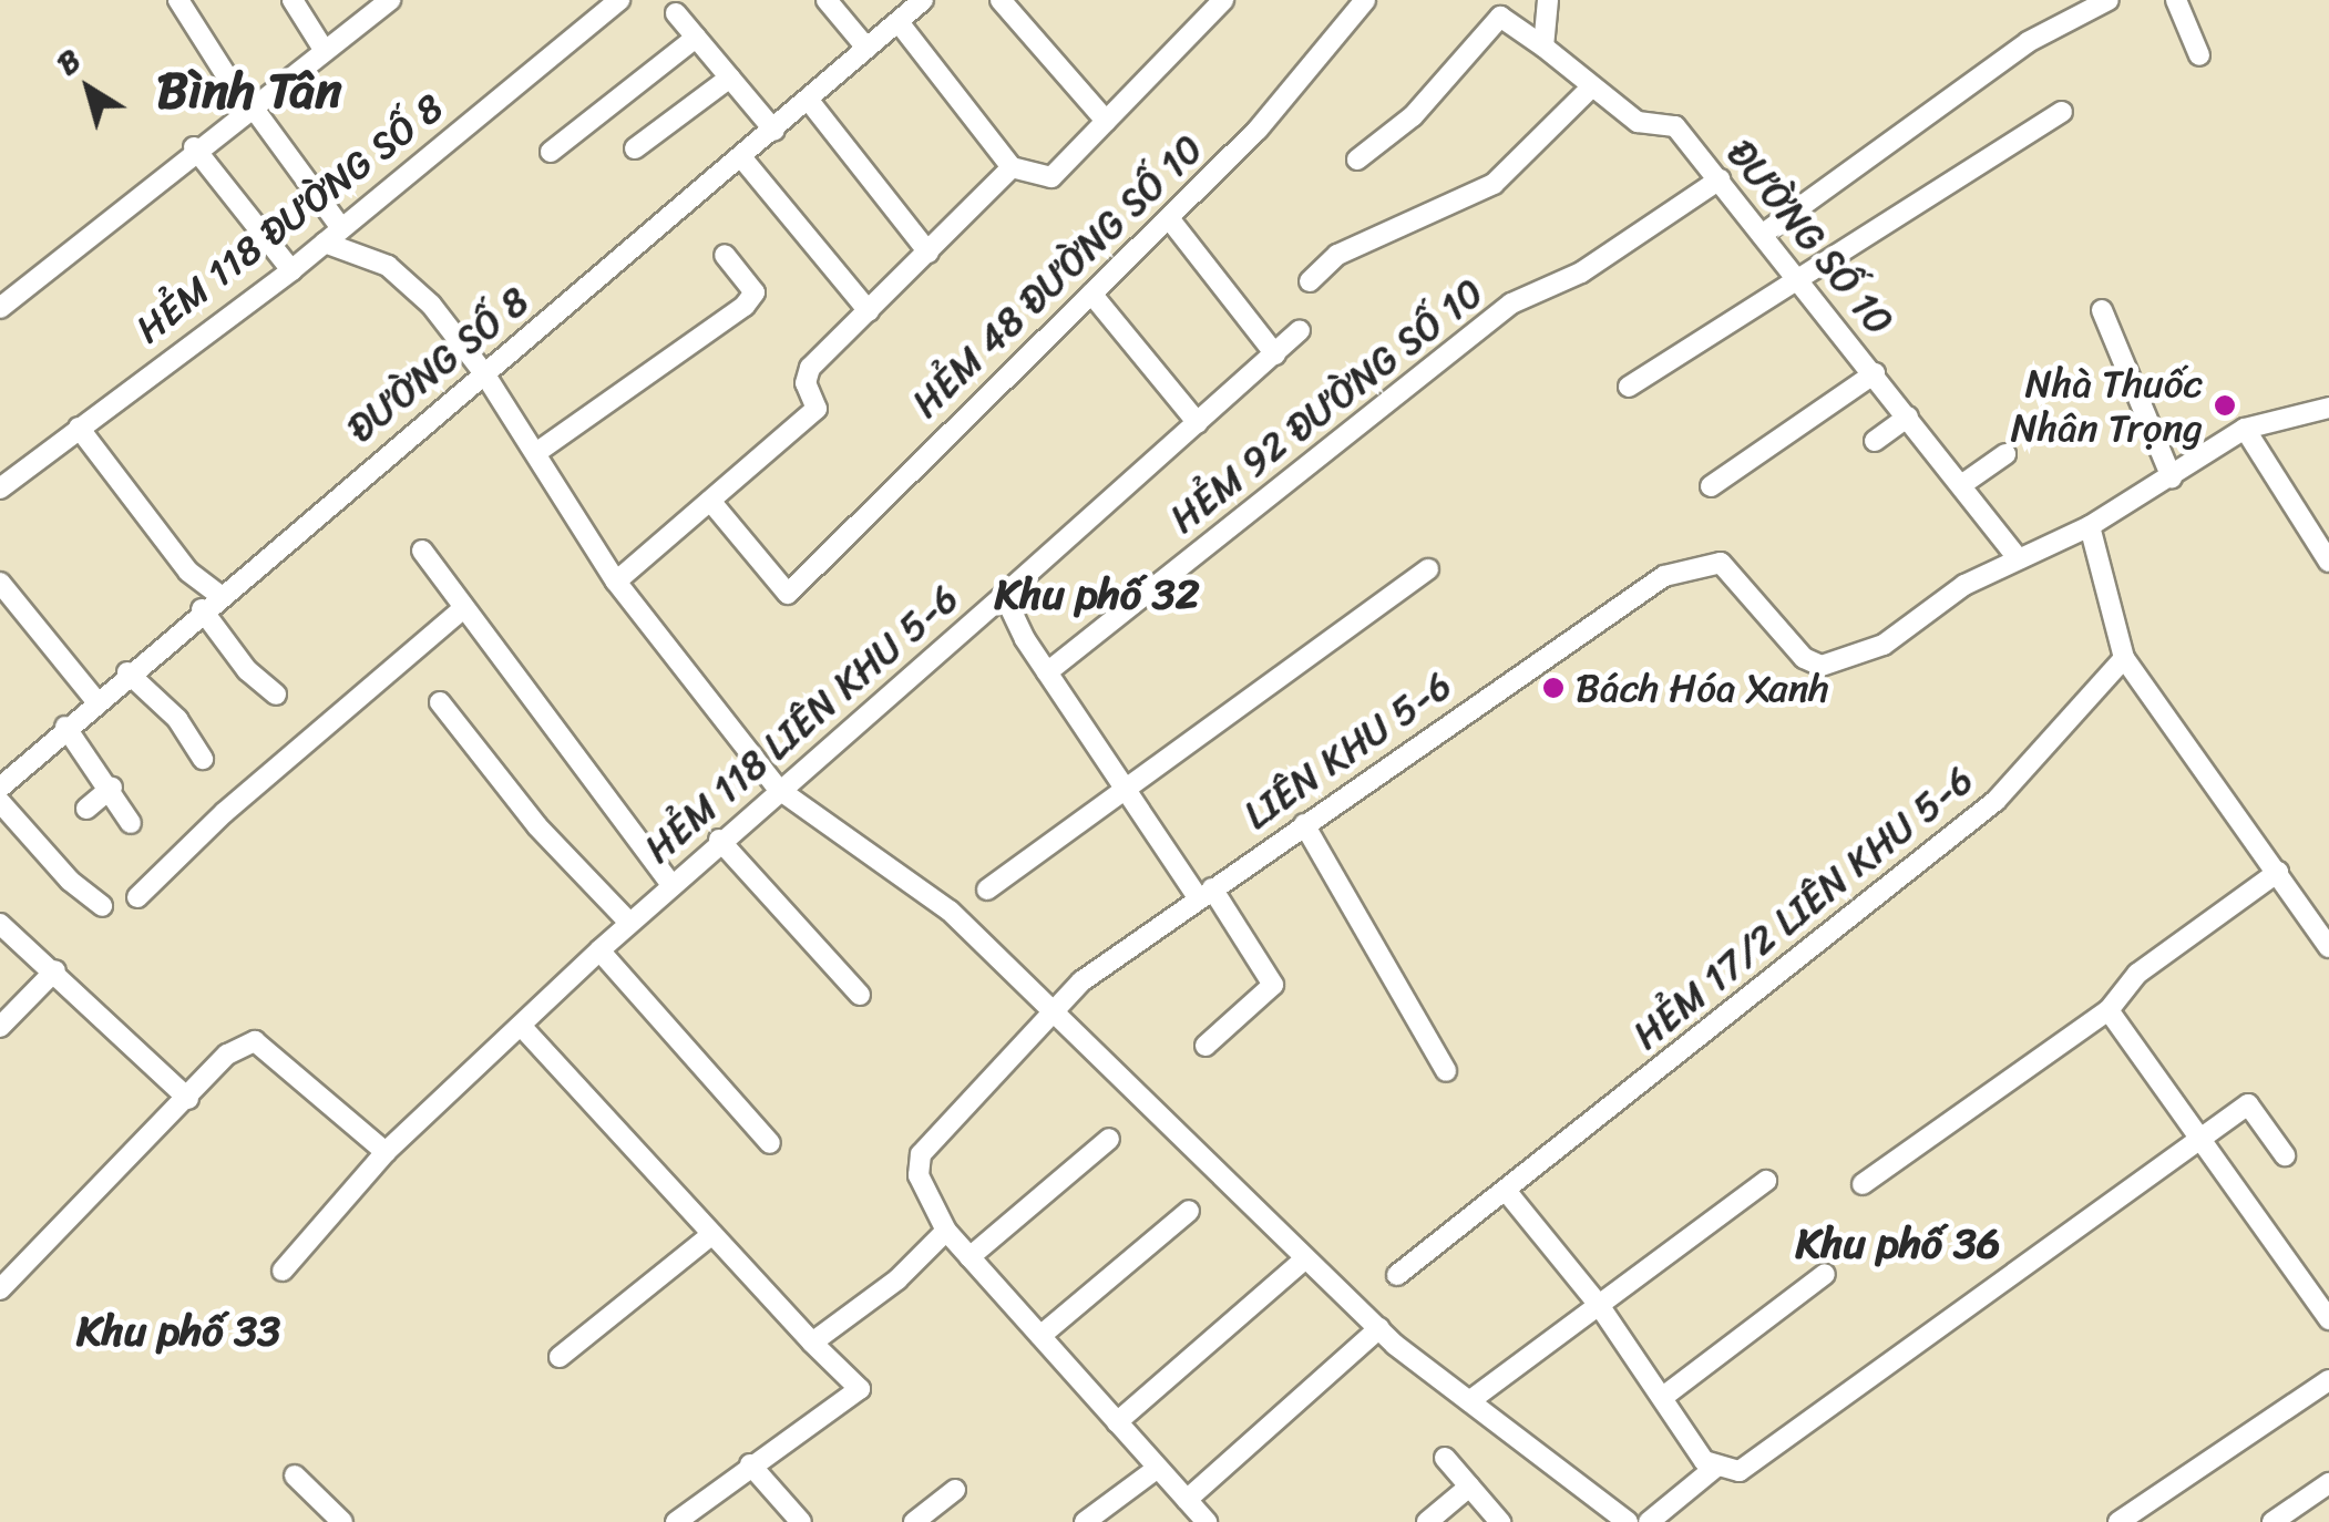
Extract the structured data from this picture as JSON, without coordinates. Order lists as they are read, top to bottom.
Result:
{
  "streets": {
    "street": [
      "HẺM 118 ĐƯỜNG SỐ 8",
      "ĐƯỜNG SỐ 10",
      "HẺM 48 ĐƯỜNG SỐ 10",
      "ĐƯỜNG SỐ 8",
      "HẺM 92 ĐƯỜNG SỐ 10",
      "HẺM 118 LIÊN KHU 5-6",
      "LIÊN KHU 5-6",
      "HẺM 17/2 LIÊN KHU 5-6"
    ]
  },
  "crossings": [
    ["ĐƯỜNG SỐ 10", "HẺM 92 ĐƯỜNG SỐ 10"],
    ["ĐƯỜNG SỐ 10", "LIÊN KHU 5-6"],
    ["HẺM 92 ĐƯỜNG SỐ 10", "HẺM 118 LIÊN KHU 5-6"],
    ["HẺM 118 LIÊN KHU 5-6", "LIÊN KHU 5-6"]
  ],
  "districts": [
    "Bình Tân",
    "Khu phố 32",
    "Khu phố 36",
    "Khu phố 33"
  ],
  "places": ["Nhà Thuốc Nhân Trọng", "Bách Hóa Xanh"],
  "north": "top left"
}
